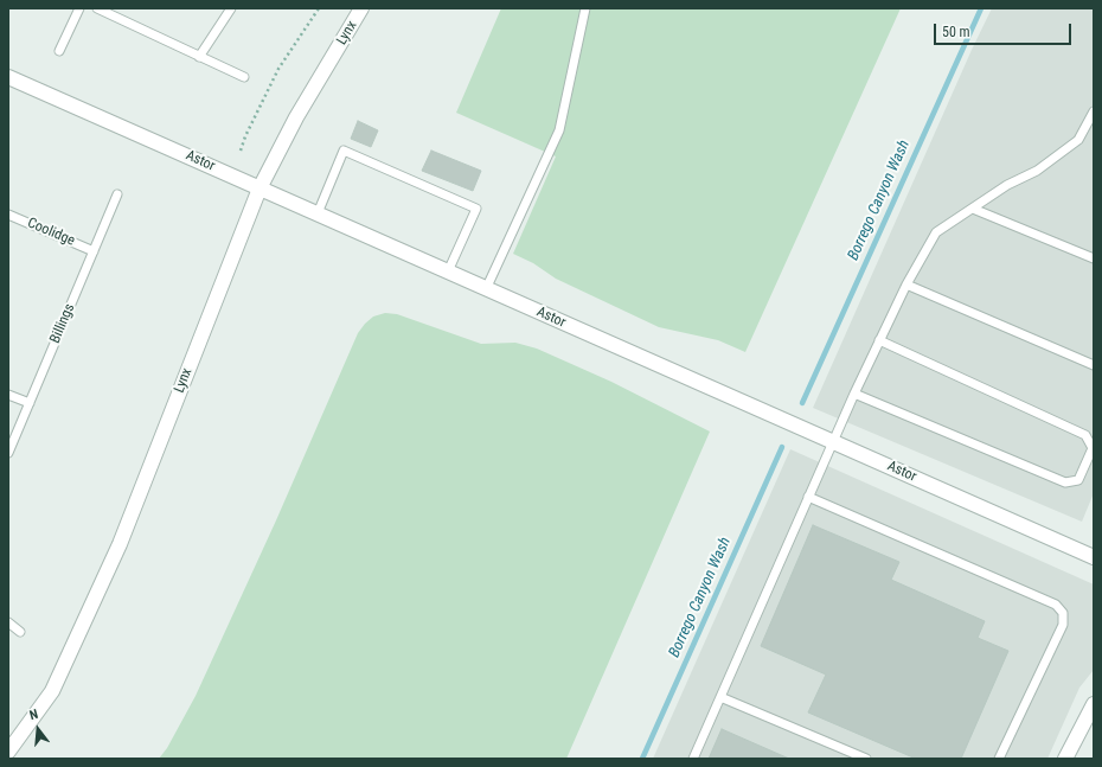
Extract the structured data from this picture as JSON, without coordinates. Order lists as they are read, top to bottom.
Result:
{
  "streets": {
    "street": ["Lynx", "Astor"],
    "lane": ["Coolidge", "Billings"]
  },
  "crossings": [
    ["Lynx", "Astor"],
    ["Coolidge", "Billings"]
  ],
  "water": ["Borrego Canyon Wash"],
  "scale_bar": "50 m",
  "north": "top"
}
